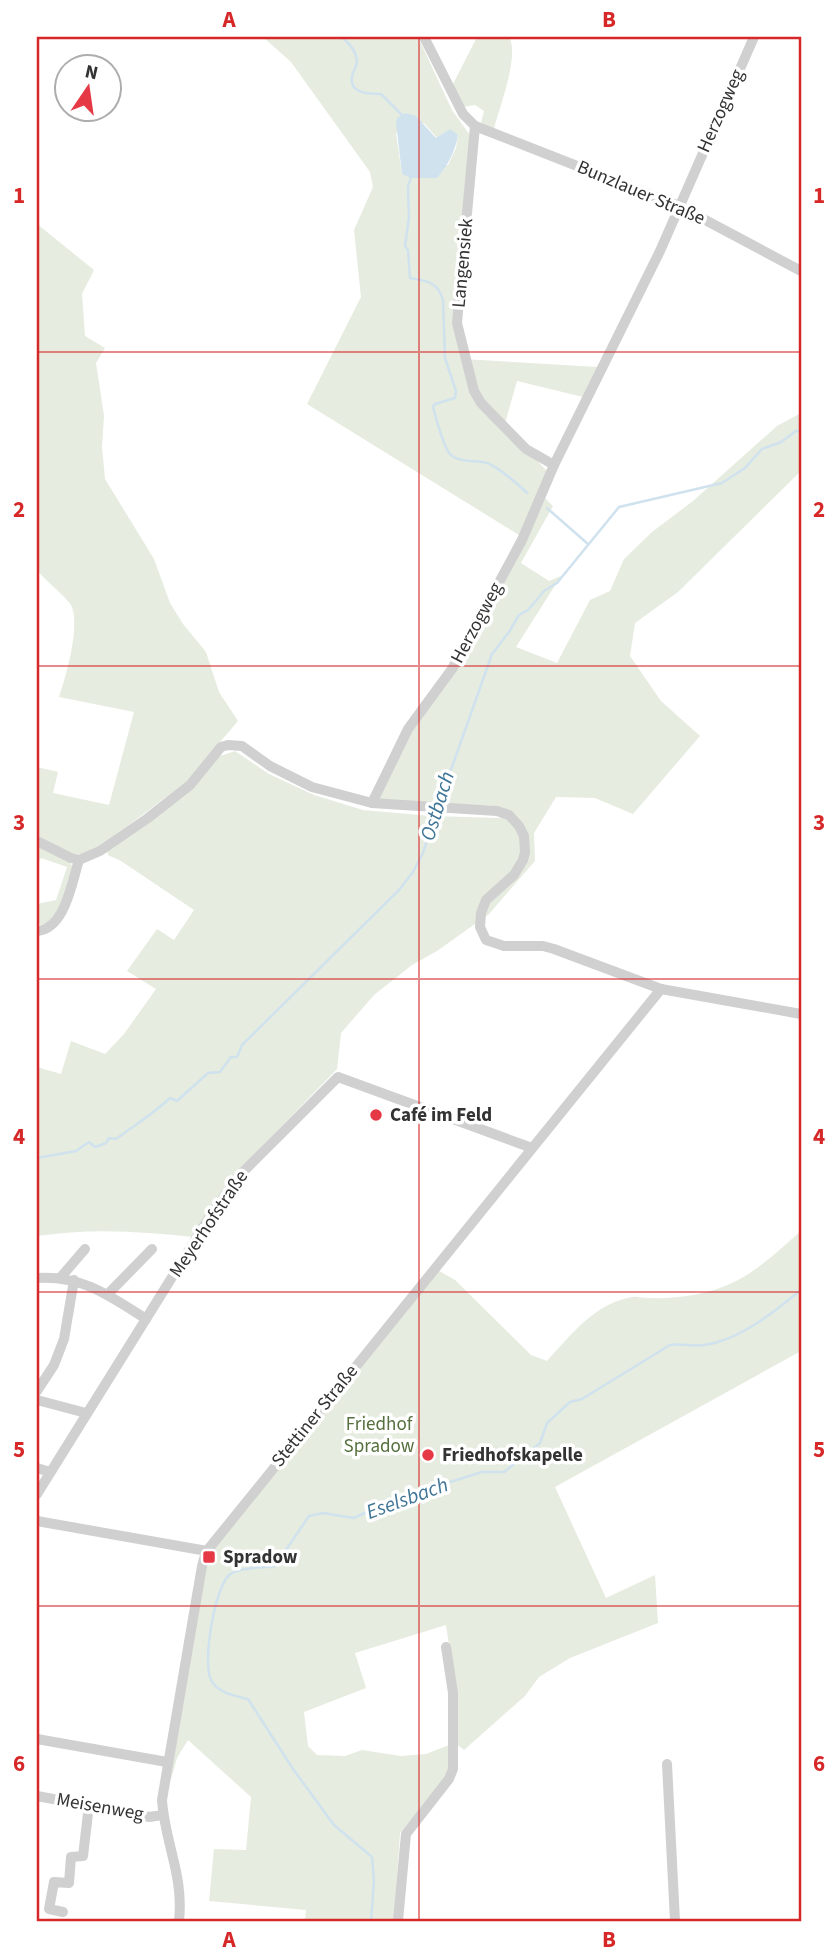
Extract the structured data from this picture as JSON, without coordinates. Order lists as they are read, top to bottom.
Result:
{
  "streets": {
    "street": [
      "Herzogweg",
      "Bunzlauer Straße",
      "Langensiek",
      "Meyerhofstraße",
      "Stettiner Straße",
      "Meisenweg"
    ]
  },
  "crossings": [
    ["Herzogweg", "Bunzlauer Straße"],
    ["Herzogweg", "Langensiek"],
    ["Bunzlauer Straße", "Langensiek"],
    ["Meyerhofstraße", "Stettiner Straße"],
    ["Stettiner Straße", "Meisenweg"]
  ],
  "water": ["Ostbach", "Eselsbach"],
  "parks": ["Friedhof Spradow"],
  "places": {
    "other": ["Café im Feld", "Friedhofskapelle"],
    "transit": ["Spradow"]
  },
  "north": "top",
  "grid": {
    "columns": ["A", "B"],
    "rows": [
      "1",
      "2",
      "3",
      "4",
      "5",
      "6"
    ]
  }
}
